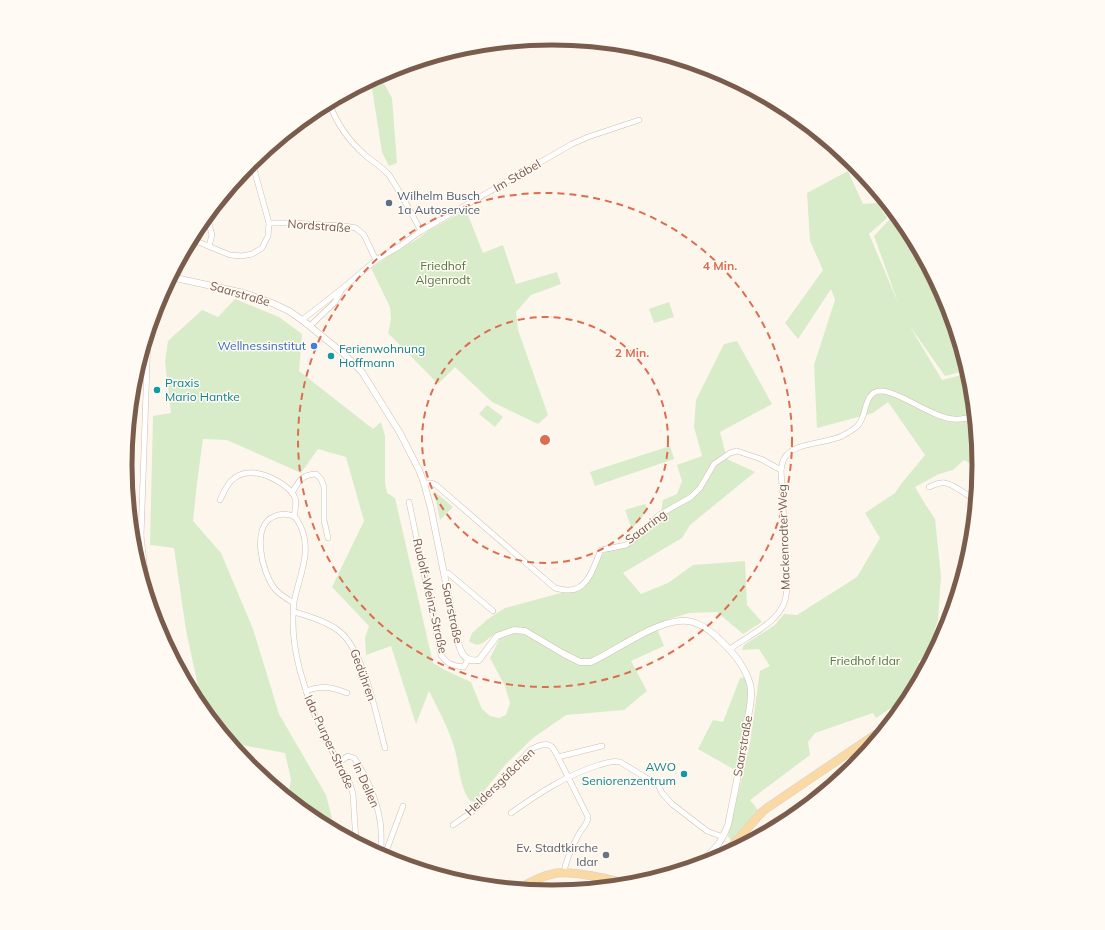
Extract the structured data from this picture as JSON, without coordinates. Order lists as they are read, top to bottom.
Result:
{
  "streets": {
    "street": [
      "Im Stäbel",
      "Nordstraße",
      "Saarstraße",
      "Saarring",
      "Mackenrodter Weg",
      "Rudolf-Weinz-Straße",
      "Gedühren",
      "Ida-Purper-Straße",
      "Heldersgäßchen",
      "In Dellen"
    ]
  },
  "crossings": [
    ["Im Stäbel", "Nordstraße"],
    ["Im Stäbel", "Saarstraße"],
    ["Saarstraße", "Saarring"],
    ["Saarstraße", "Mackenrodter Weg"],
    ["Saarstraße", "Rudolf-Weinz-Straße"],
    ["Saarring", "Mackenrodter Weg"],
    ["Gedühren", "Ida-Purper-Straße"],
    ["Ida-Purper-Straße", "In Dellen"]
  ],
  "parks": ["Friedhof Algenrodt", "Friedhof Idar"],
  "places": [
    "Wilhelm Busch 1a Autoservice",
    "Wellnessinstitut",
    "Ferienwohnung Hoffmann",
    "Praxis Mario Hantke",
    "AWO Seniorenzentrum",
    "Ev. Stadtkirche Idar"
  ],
  "rings": ["4 Min.", "2 Min."]
}
